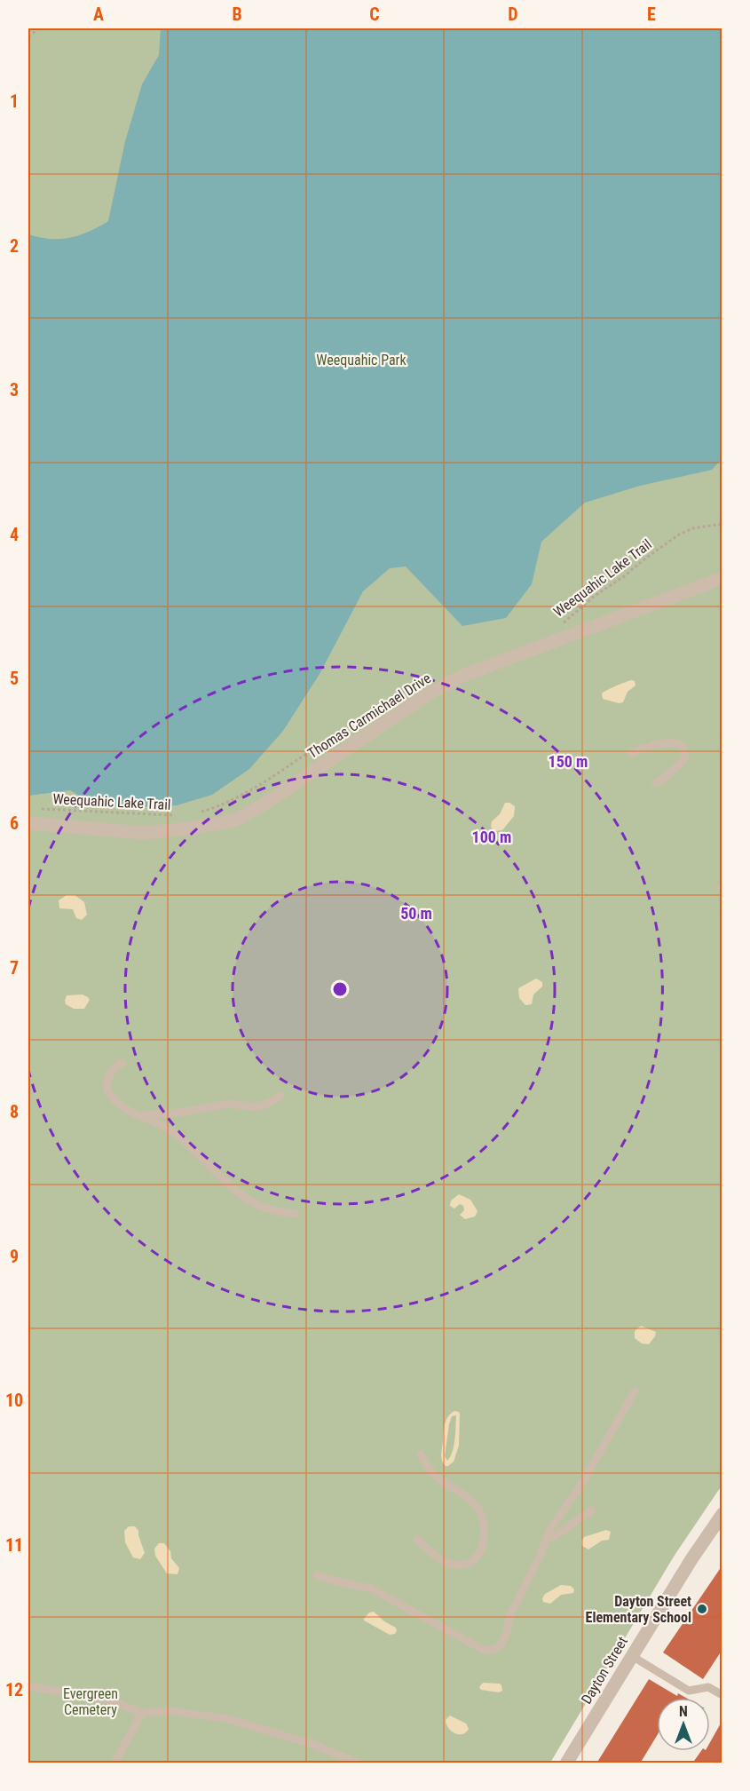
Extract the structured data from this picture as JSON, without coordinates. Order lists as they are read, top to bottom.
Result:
{
  "streets": {
    "street": ["Thomas Carmichael Drive", "Dayton Street"],
    "path": ["Weequahic Lake Trail"]
  },
  "parks": ["Weequahic Park", "Evergreen Cemetery"],
  "places": ["Dayton Street Elementary School"],
  "north": "top",
  "grid": {
    "columns": [
      "A",
      "B",
      "C",
      "D",
      "E"
    ],
    "rows": [
      "1",
      "2",
      "3",
      "4",
      "5",
      "6",
      "7",
      "8",
      "9",
      "10",
      "11",
      "12"
    ]
  },
  "rings": ["150 m", "100 m", "50 m"]
}
